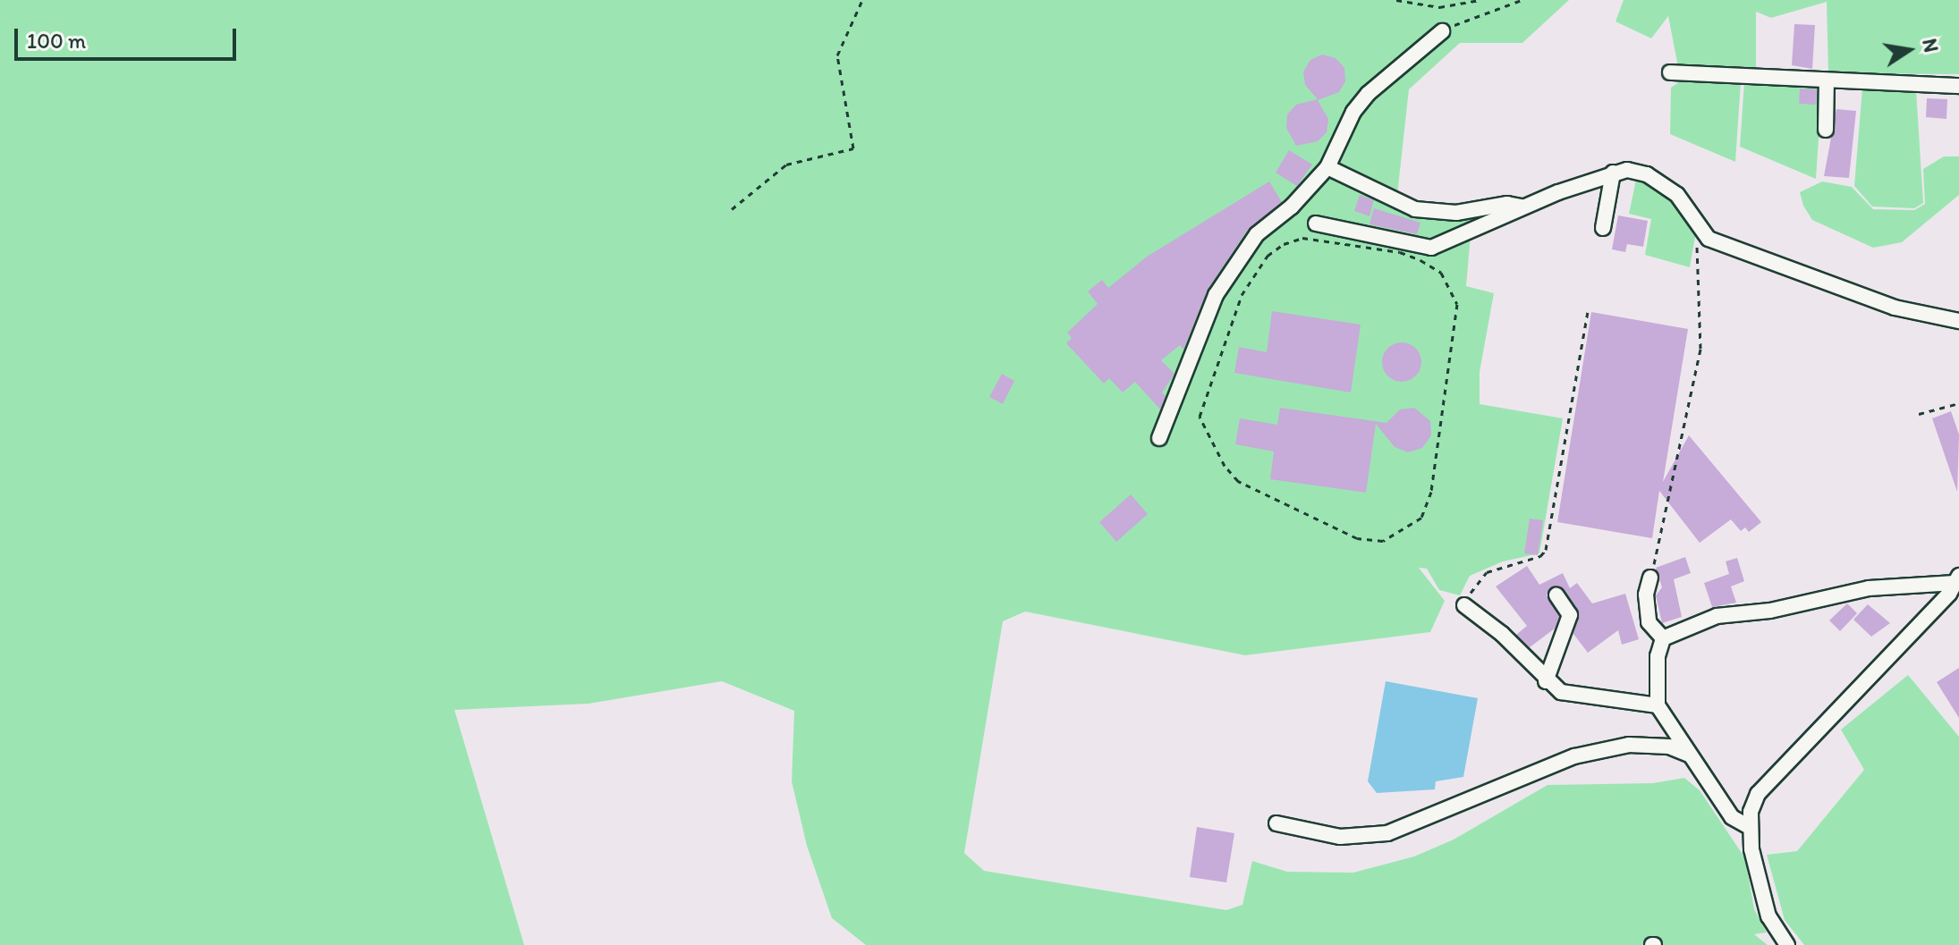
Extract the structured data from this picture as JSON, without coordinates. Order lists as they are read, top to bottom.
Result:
{
  "scale_bar": "100 m",
  "north": "right"
}
